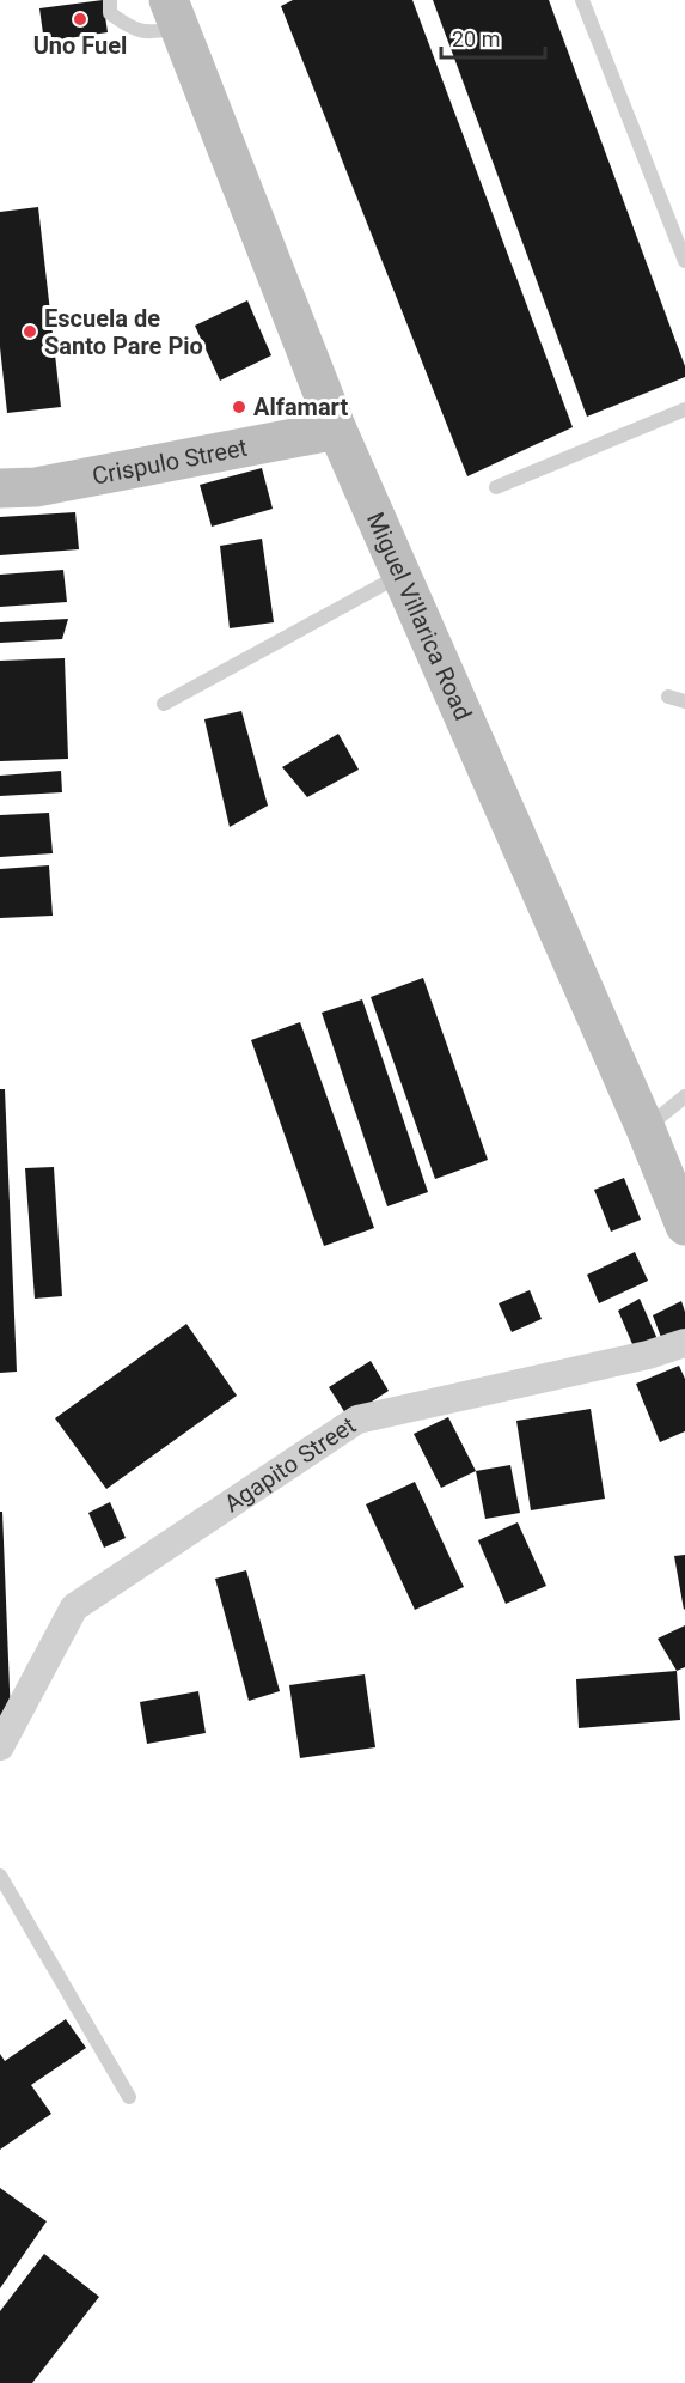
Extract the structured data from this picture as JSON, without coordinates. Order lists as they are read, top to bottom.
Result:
{
  "streets": {
    "main road": ["Crispulo Street", "Miguel Villarica Road"],
    "street": ["Agapito Street"]
  },
  "crossings": [
    ["Crispulo Street", "Miguel Villarica Road"]
  ],
  "places": ["Uno Fuel", "Escuela de Santo Pare Pio", "Alfamart"],
  "scale_bar": "20 m"
}
